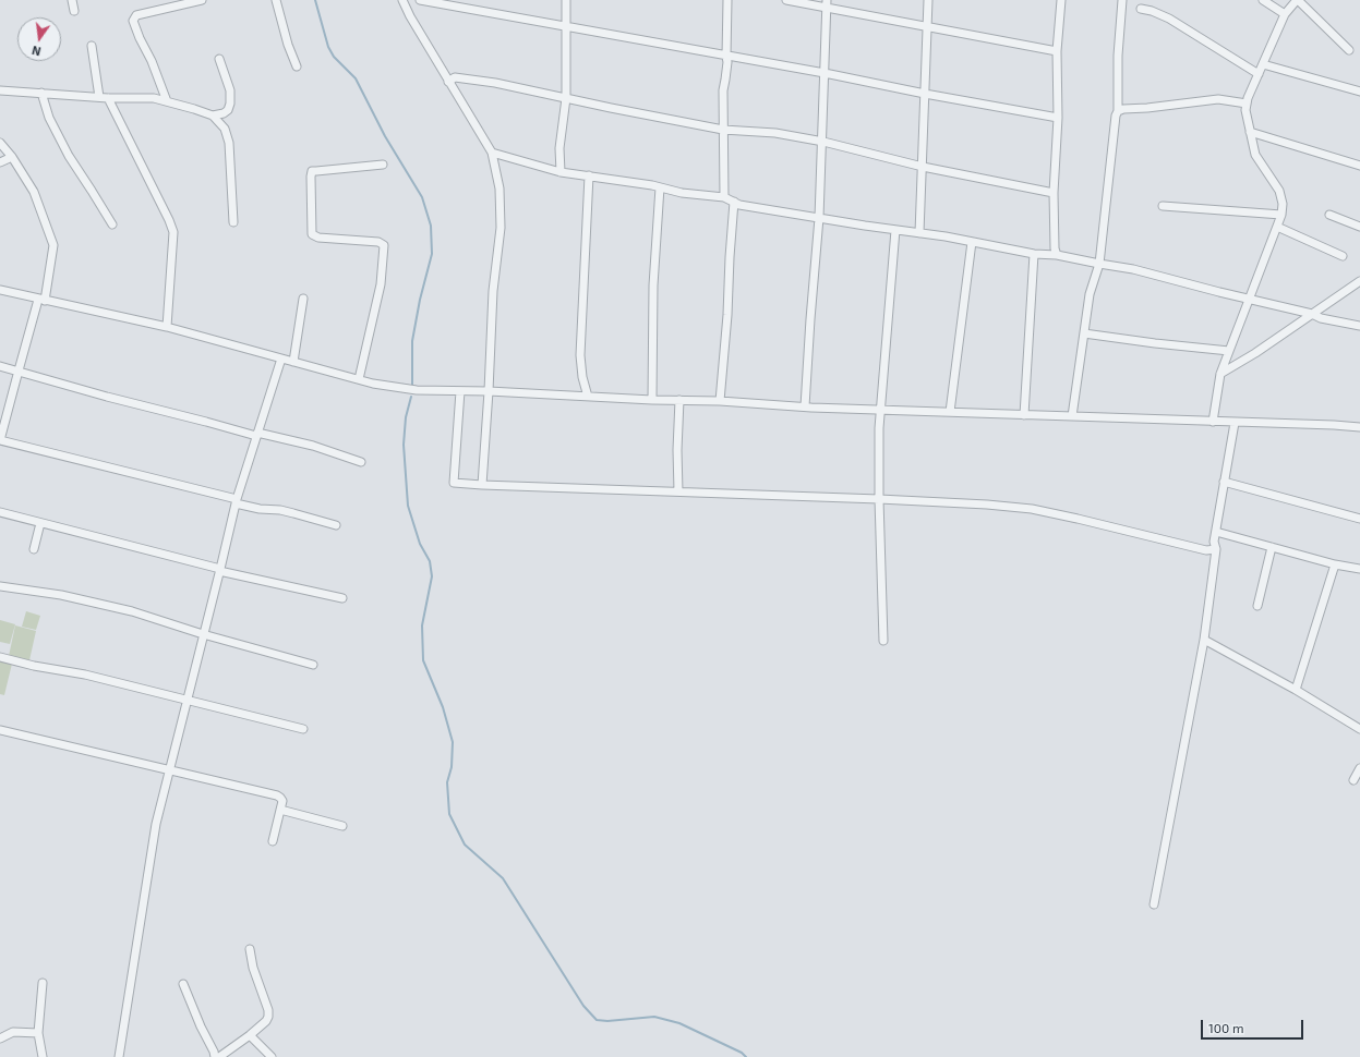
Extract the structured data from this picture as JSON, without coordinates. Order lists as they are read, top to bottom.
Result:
{
  "scale_bar": "100 m",
  "north": "bottom"
}
